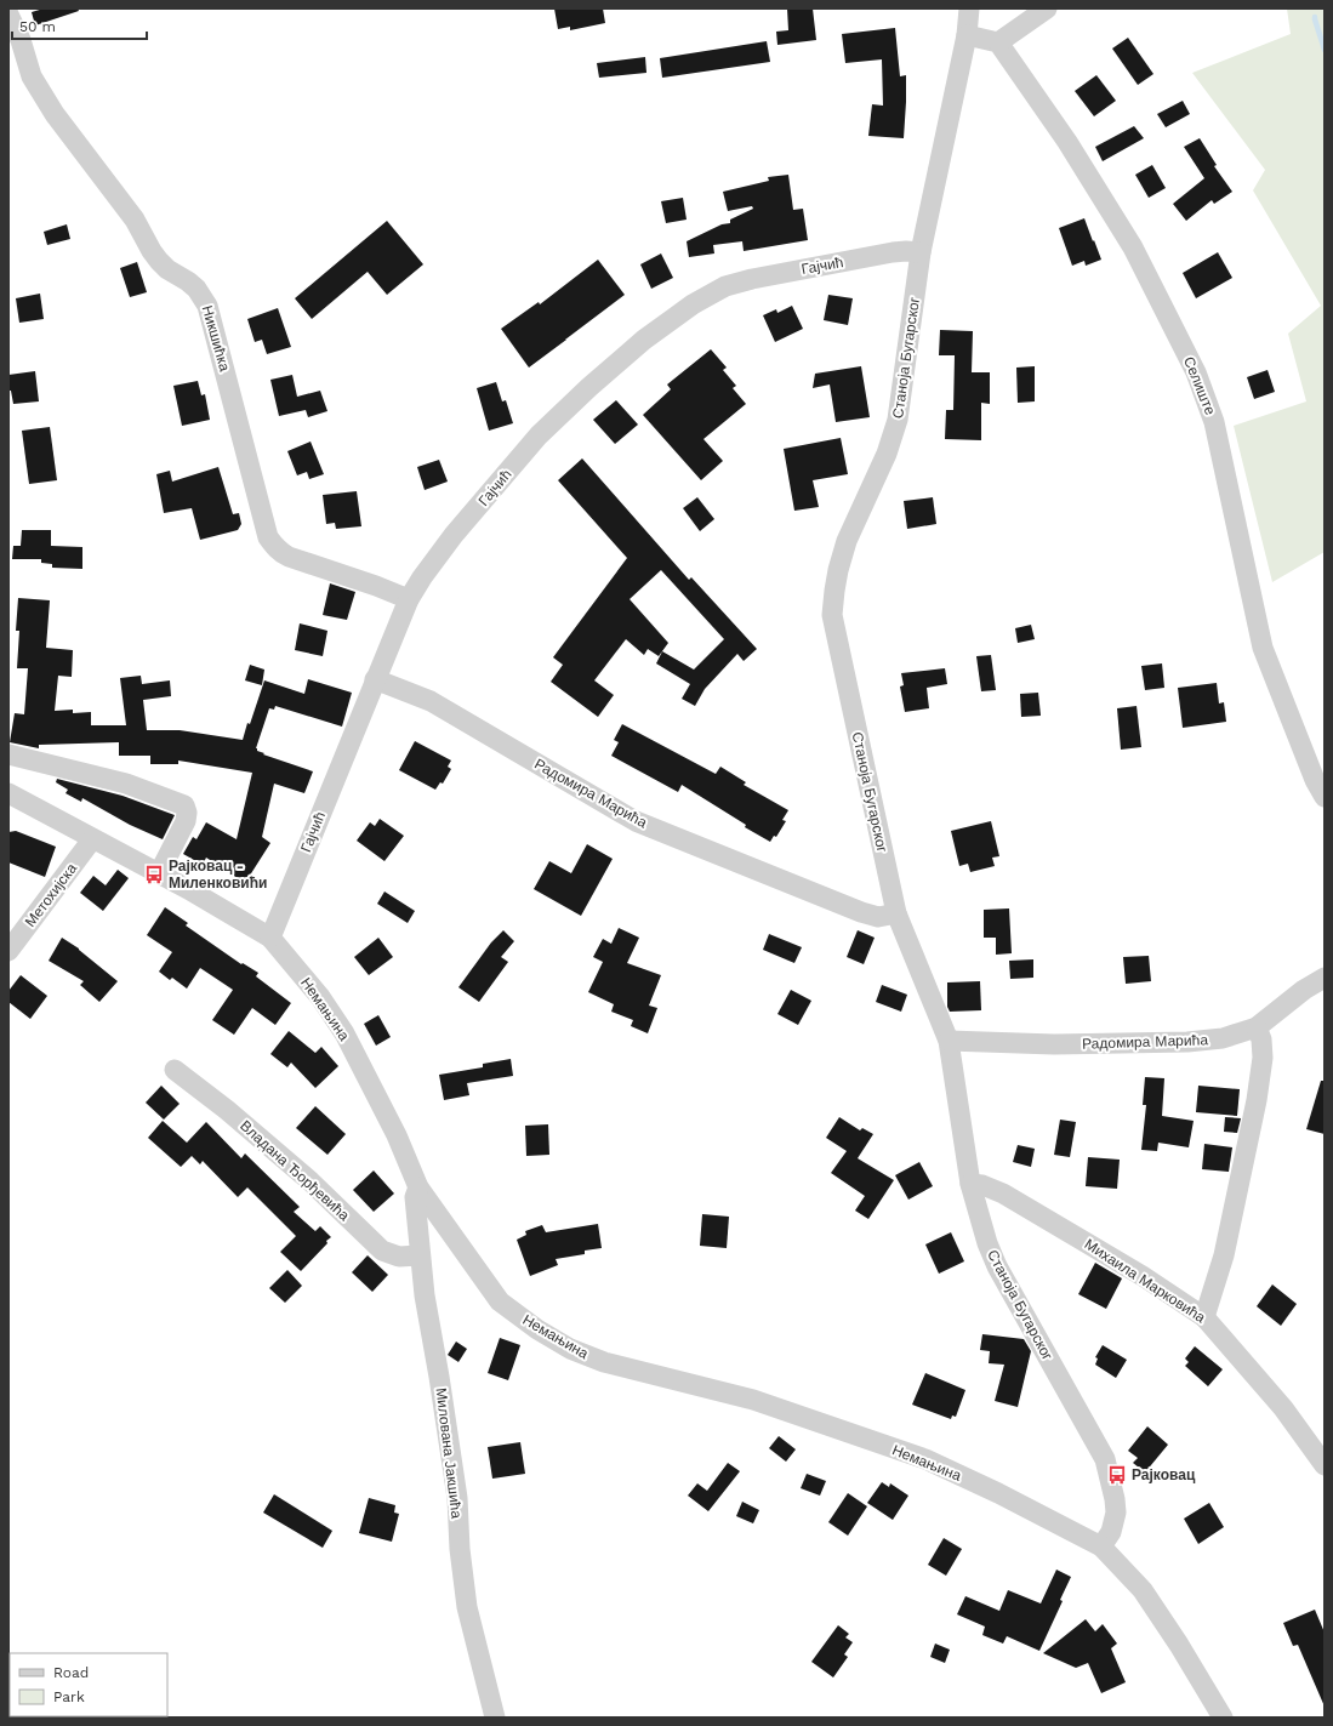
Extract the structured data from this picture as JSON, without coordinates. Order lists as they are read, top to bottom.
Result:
{
  "streets": {
    "street": [
      "Гајчић",
      "Никшићка",
      "Станоја Бугарског",
      "Селиште",
      "Радомира Марића",
      "Метохијска",
      "Немањина",
      "Владана Ђорђевића",
      "Михаила Марковића",
      "Милована Јакшића"
    ]
  },
  "crossings": [
    ["Гајчић", "Никшићка"],
    ["Гајчић", "Станоја Бугарског"],
    ["Гајчић", "Радомира Марића"],
    ["Гајчић", "Немањина"],
    ["Станоја Бугарског", "Радомира Марића"],
    ["Станоја Бугарског", "Немањина"],
    ["Станоја Бугарског", "Михаила Марковића"],
    ["Метохијска", "Немањина"],
    ["Немањина", "Милована Јакшића"],
    ["Владана Ђорђевића", "Милована Јакшића"]
  ],
  "places": {
    "bus stop": ["Рајковац - Миленковићи", "Рајковац"]
  },
  "legend": ["Road", "Park"],
  "scale_bar": "50 m"
}
